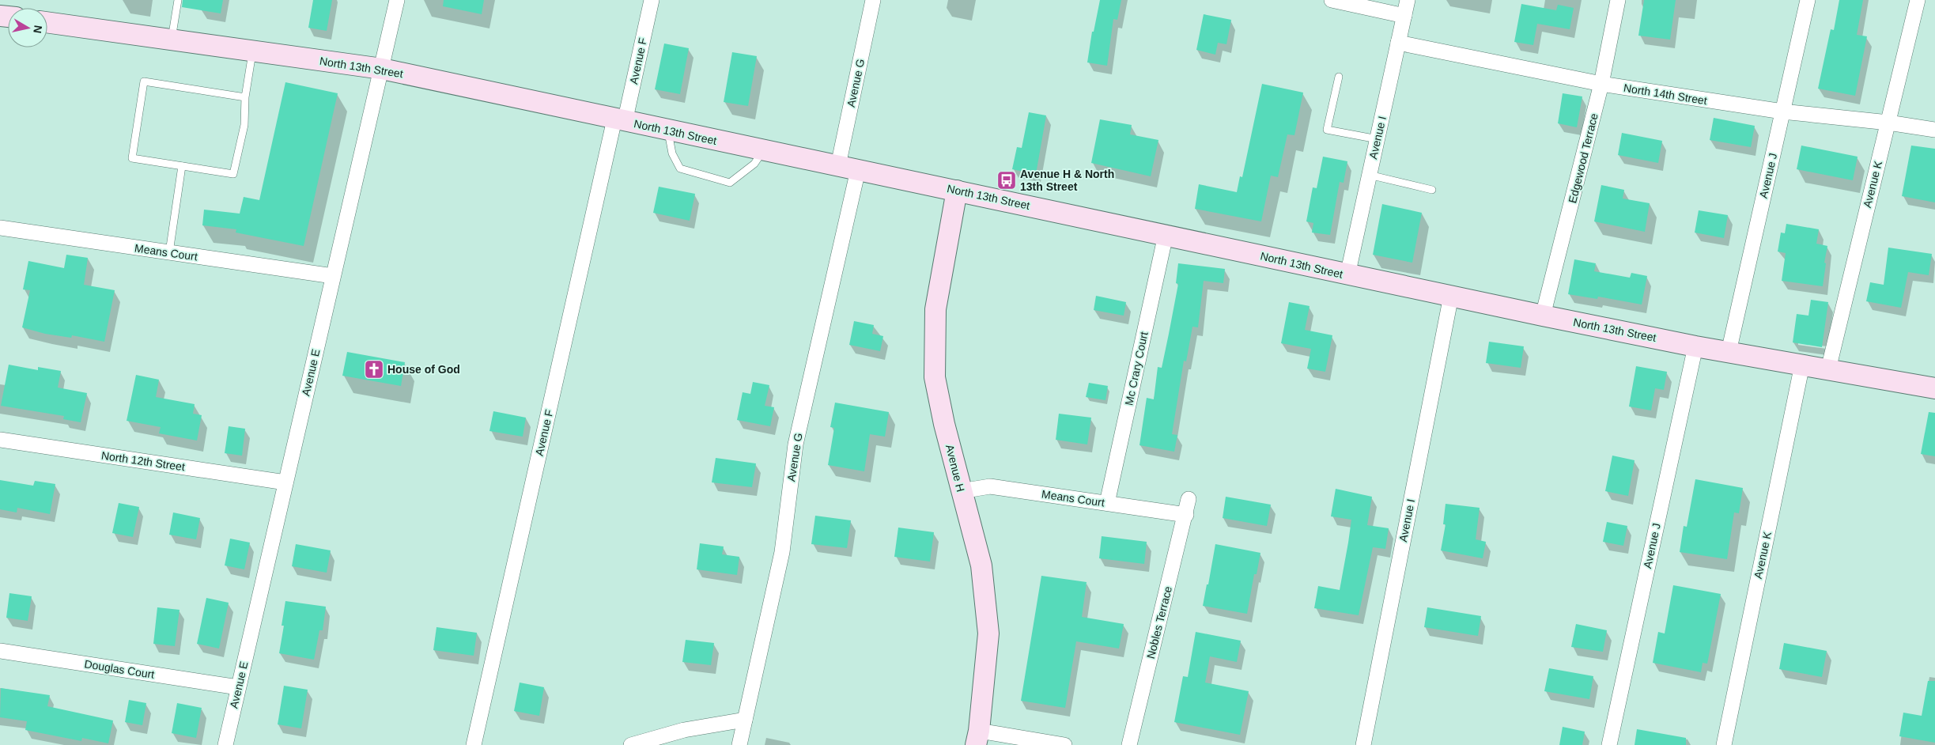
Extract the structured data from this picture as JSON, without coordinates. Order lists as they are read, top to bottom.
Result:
{
  "streets": {
    "street": [
      "Avenue F",
      "North 13th Street",
      "Avenue G",
      "North 14th Street",
      "Avenue I",
      "Edgewood Terrace",
      "Avenue J",
      "Avenue K",
      "Means Court",
      "Mc Crary Court",
      "Avenue E",
      "North 12th Street",
      "Avenue H",
      "Nobles Terrace",
      "Douglas Court"
    ]
  },
  "crossings": [
    ["Avenue F", "North 13th Street"],
    ["North 13th Street", "Avenue G"],
    ["North 13th Street", "Avenue I"],
    ["North 13th Street", "Edgewood Terrace"],
    ["North 13th Street", "Avenue J"],
    ["North 13th Street", "Avenue K"],
    ["North 13th Street", "Mc Crary Court"],
    ["North 13th Street", "Avenue E"],
    ["North 13th Street", "Avenue H"],
    ["North 14th Street", "Avenue I"],
    ["North 14th Street", "Edgewood Terrace"],
    ["North 14th Street", "Avenue J"],
    ["North 14th Street", "Avenue K"],
    ["Means Court", "Mc Crary Court"],
    ["Means Court", "Avenue E"],
    ["Means Court", "Avenue H"],
    ["Means Court", "Nobles Terrace"],
    ["Avenue E", "North 12th Street"],
    ["Avenue E", "Douglas Court"]
  ],
  "places": {
    "bus stop": ["Avenue H & North 13th Street"],
    "church": ["House of God"]
  },
  "north": "right"
}
